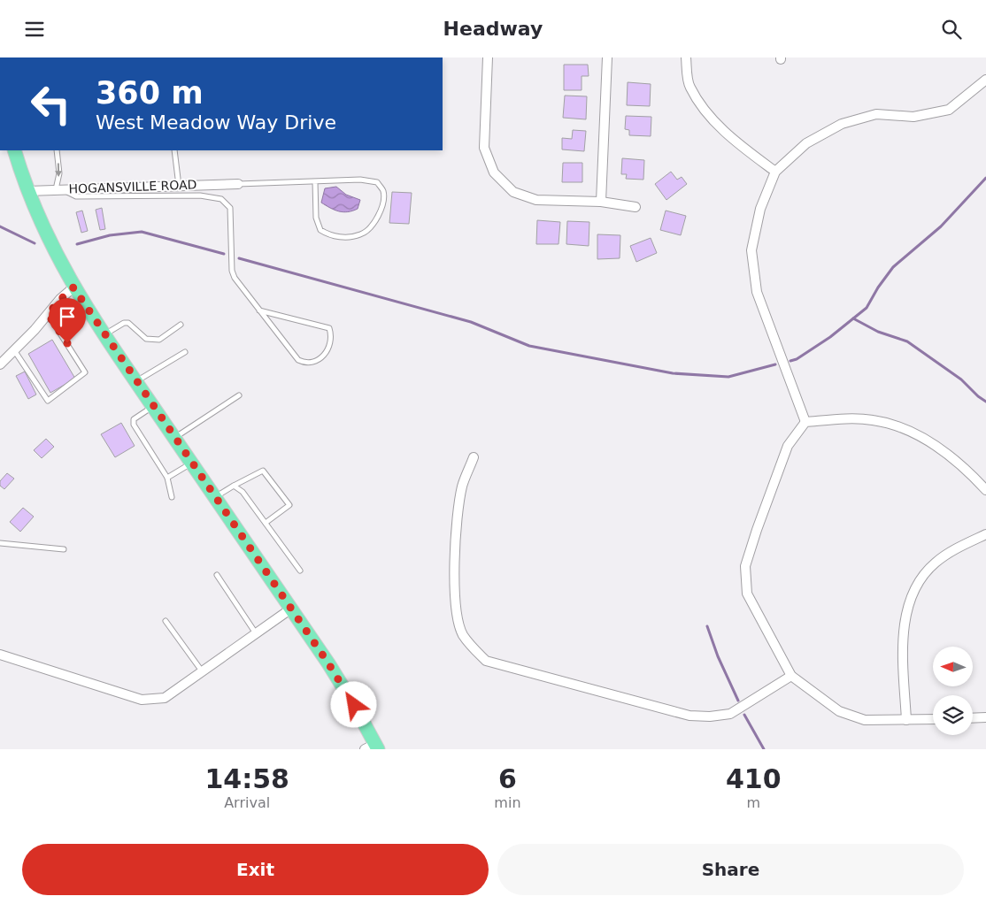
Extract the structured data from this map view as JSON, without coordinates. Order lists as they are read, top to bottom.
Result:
{
  "streets": {
    "street": ["HOGANSVILLE ROAD"]
  },
  "north": "left",
  "page": {
    "header": "Headway",
    "turn": ["360 m", "West Meadow Way Drive"],
    "eta": [
      "14:58",
      "Arrival",
      "6",
      "min",
      "410",
      "m"
    ],
    "buttons": ["Exit", "Share"]
  }
}
